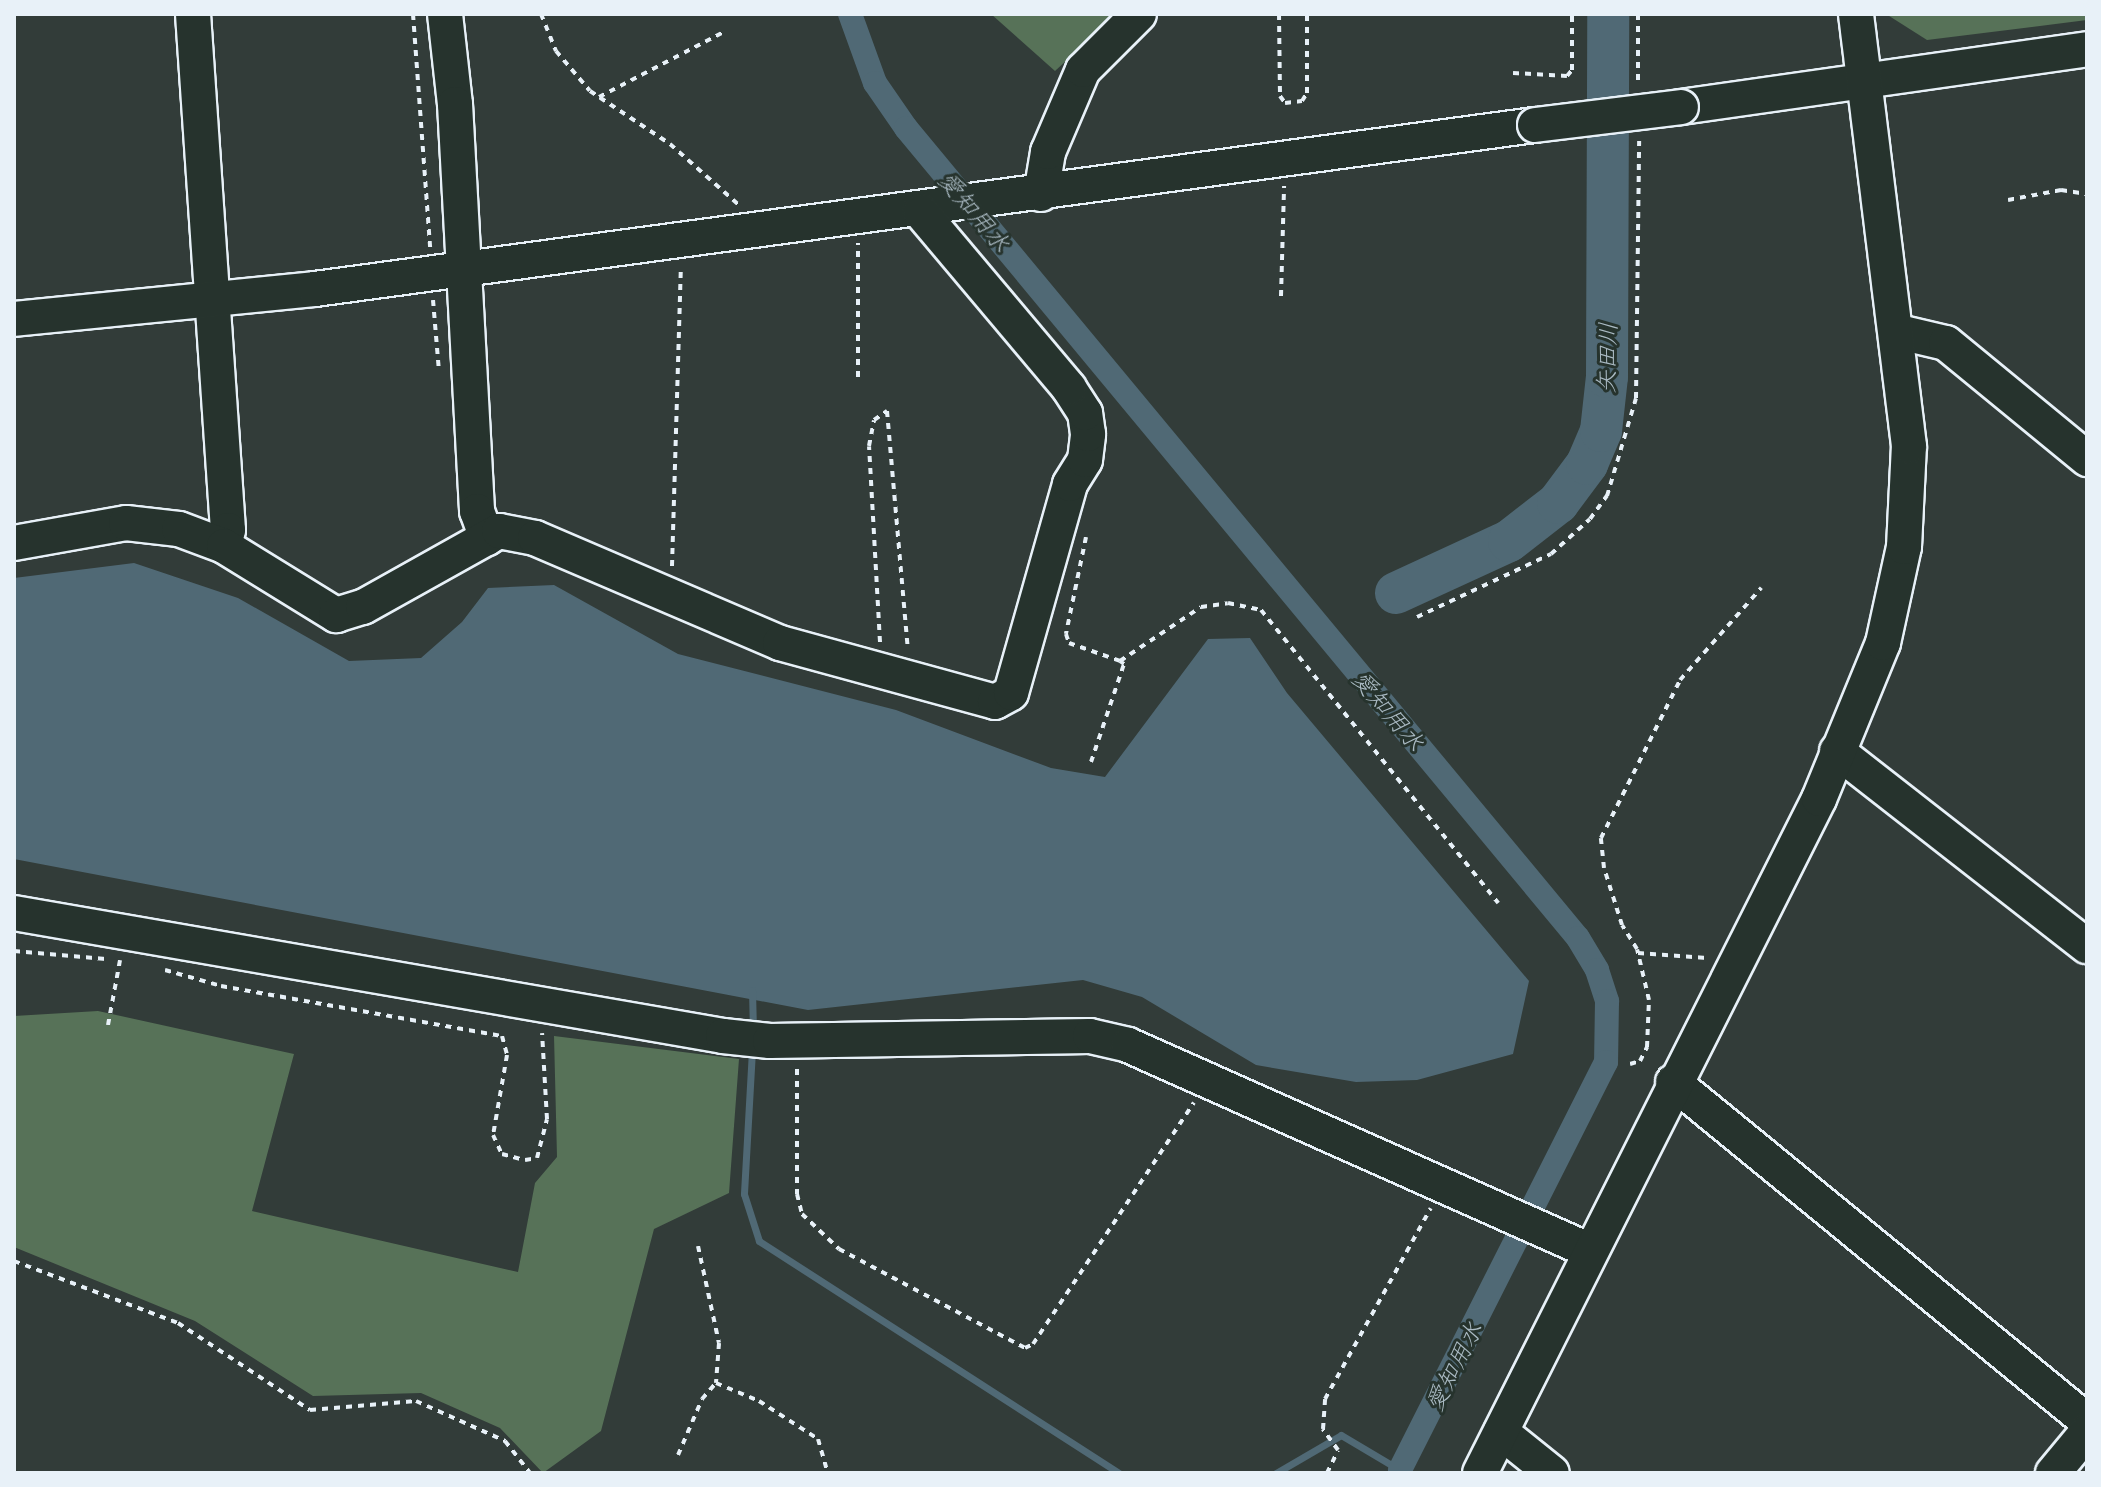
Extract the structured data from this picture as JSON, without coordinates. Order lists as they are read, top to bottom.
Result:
{
  "water": ["愛知用水", "矢田川"]
}
